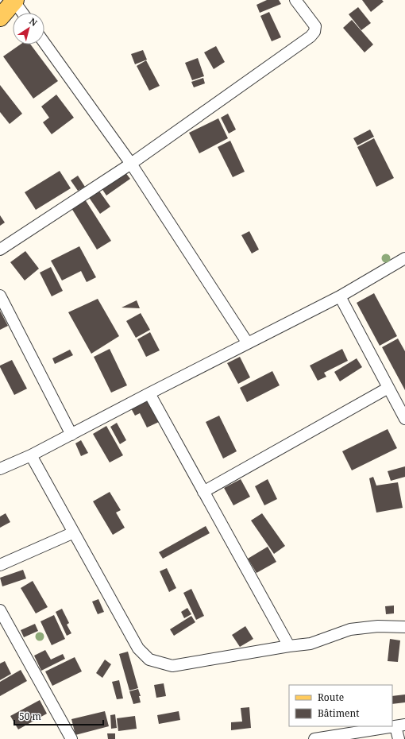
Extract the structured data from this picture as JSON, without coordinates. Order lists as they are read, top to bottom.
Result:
{
  "legend": ["Route", "Bâtiment"],
  "scale_bar": "50 m",
  "north": "top right"
}
